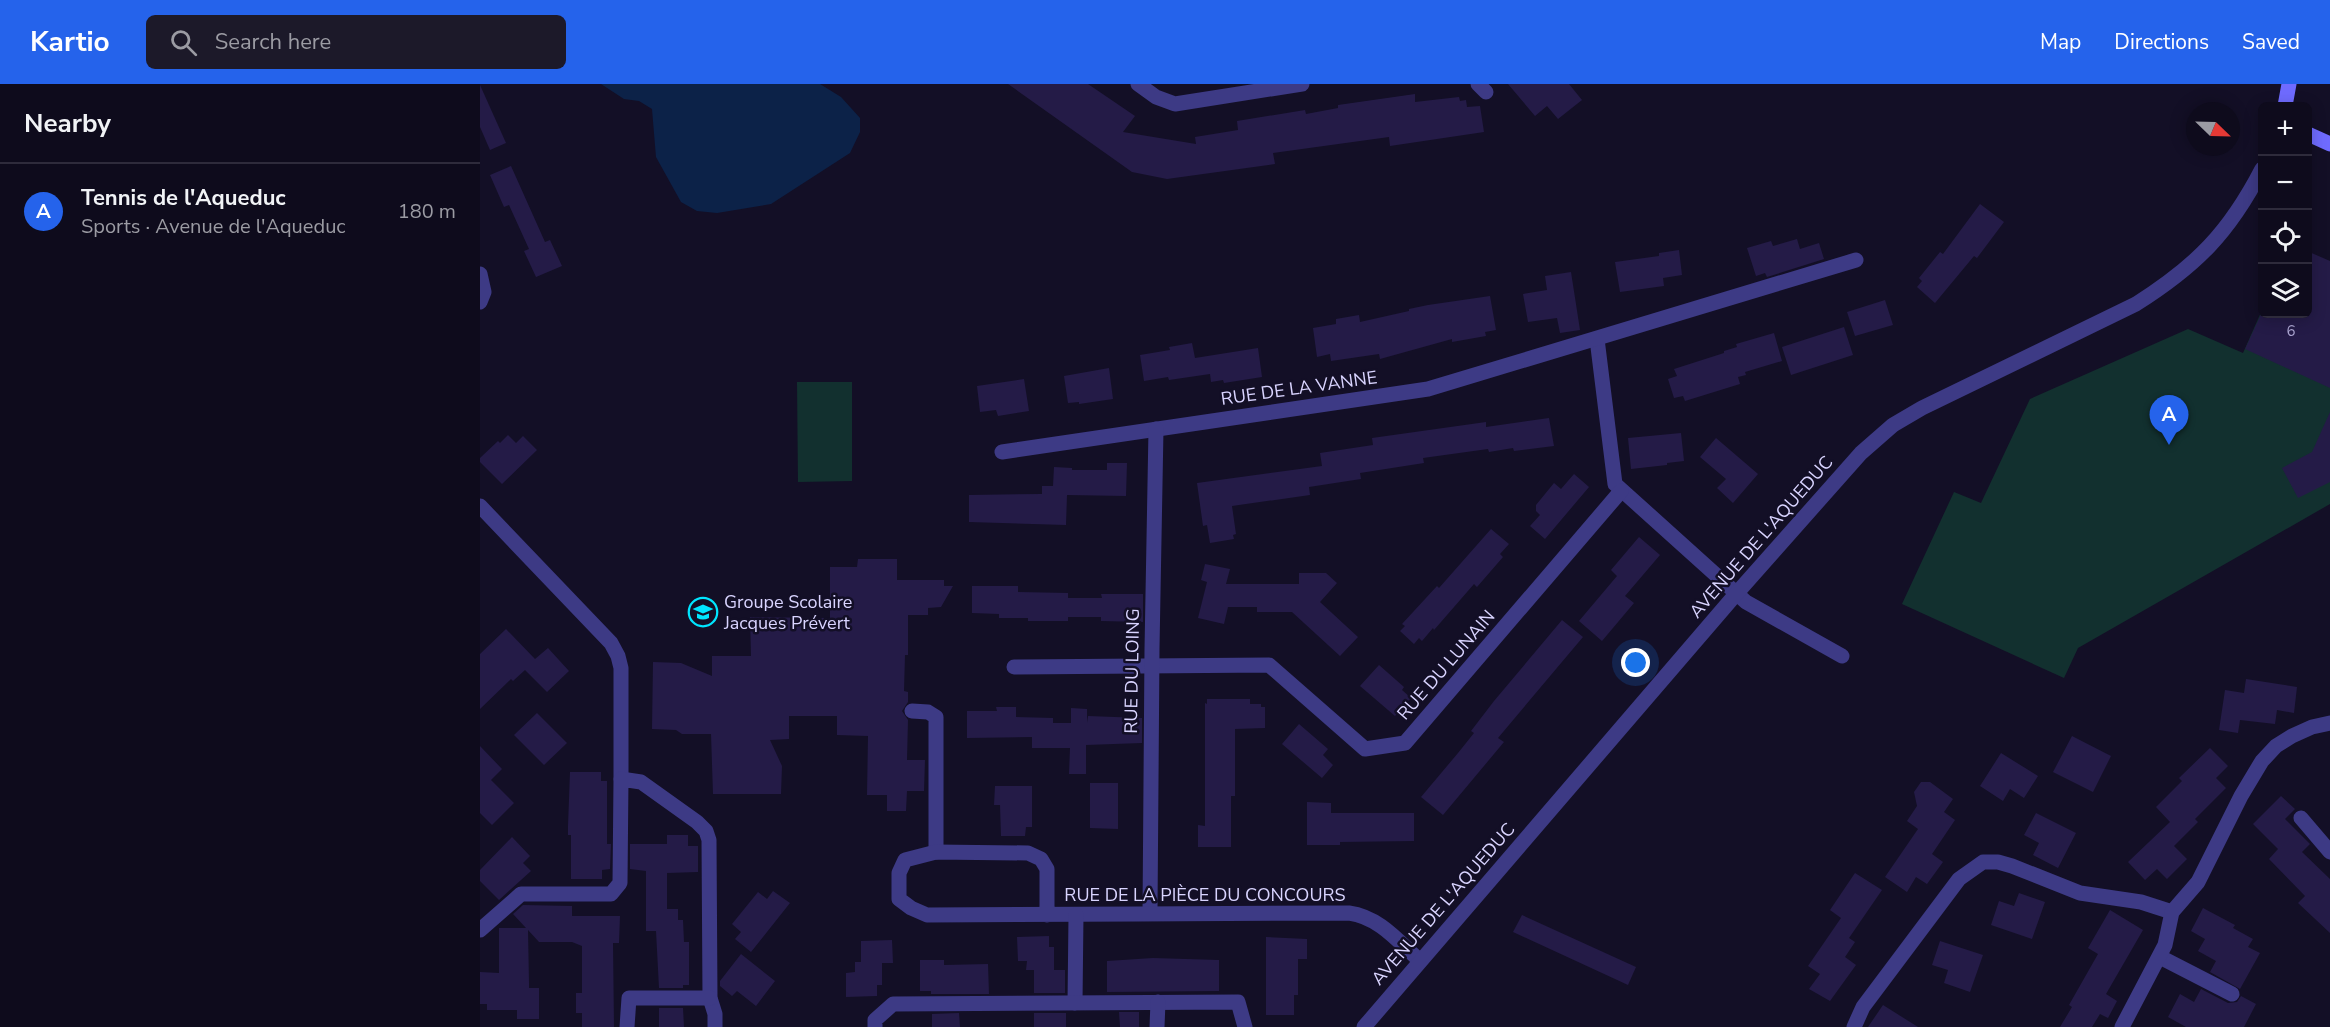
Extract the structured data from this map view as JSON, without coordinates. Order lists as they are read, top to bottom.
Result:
{
  "streets": {
    "street": [
      "RUE DE LA VANNE",
      "AVENUE DE L'AQUEDUC",
      "RUE DU LUNAIN",
      "RUE DU LOING",
      "RUE DE LA PIÈCE DU CONCOURS"
    ]
  },
  "crossings": [
    ["RUE DE LA VANNE", "RUE DU LOING"],
    ["AVENUE DE L'AQUEDUC", "RUE DE LA PIÈCE DU CONCOURS"],
    ["RUE DU LUNAIN", "RUE DU LOING"],
    ["RUE DU LOING", "RUE DE LA PIÈCE DU CONCOURS"]
  ],
  "places": {
    "school or university": ["Groupe Scolaire Jacques Prévert"]
  },
  "house_numbers": ["6"],
  "north": "bottom right",
  "page": {
    "header": "Kartio",
    "search": "Search here",
    "nav": ["Map", "Directions", "Saved"],
    "heading": "Nearby",
    "map_buttons": ["+", "−"],
    "list": [
      {
        "mark": "A",
        "name": "Tennis de l'Aqueduc",
        "note": "Sports · Avenue de l'Aqueduc",
        "value": "180 m"
      }
    ],
    "pins": "A"
  }
}
